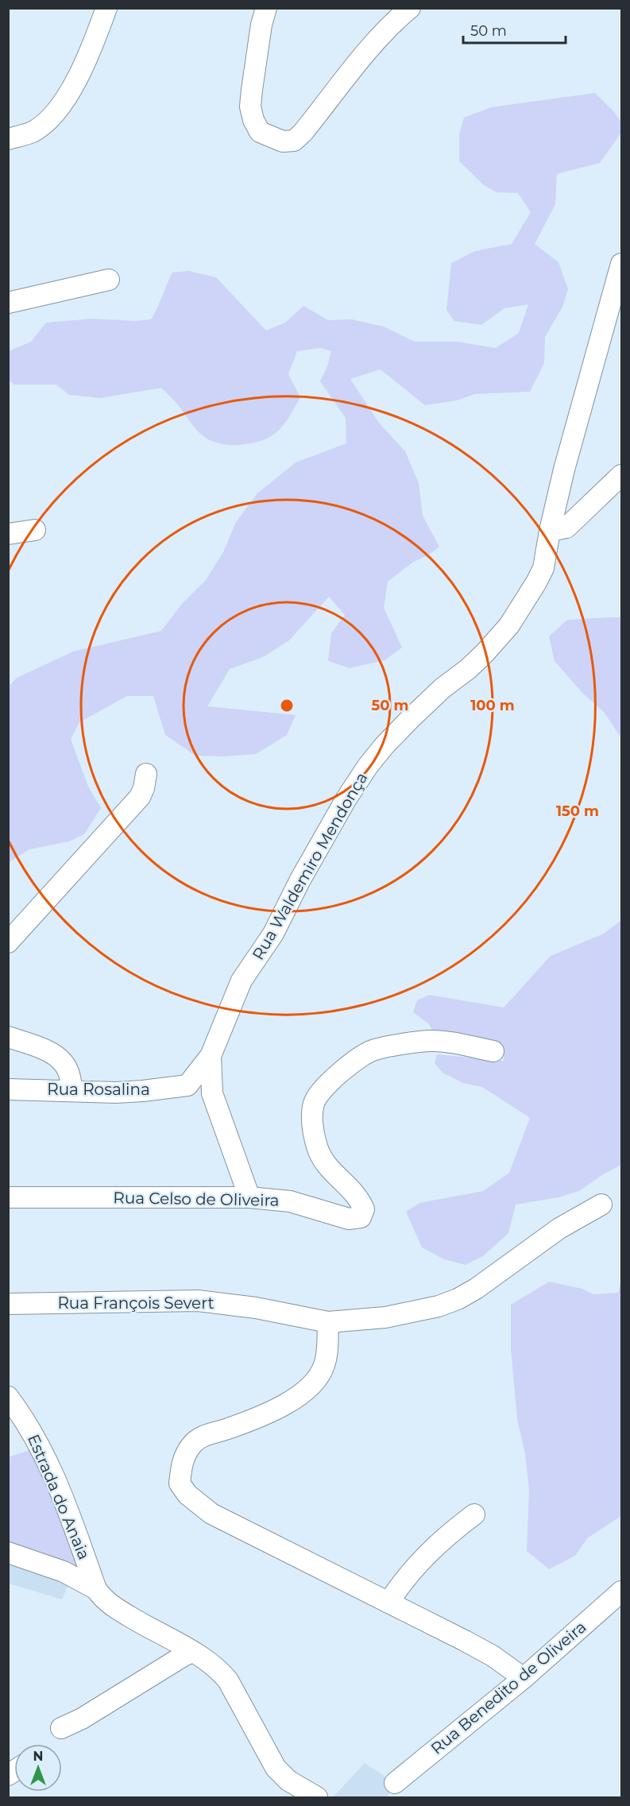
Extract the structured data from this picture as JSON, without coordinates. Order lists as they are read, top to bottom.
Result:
{
  "streets": {
    "street": [
      "Rua Waldemiro Mendonça",
      "Rua Rosalina",
      "Rua Celso de Oliveira",
      "Rua François Severt",
      "Estrada do Anaia",
      "Rua Benedito de Oliveira"
    ]
  },
  "crossings": [
    ["Rua Waldemiro Mendonça", "Rua Rosalina"],
    ["Rua Waldemiro Mendonça", "Rua Celso de Oliveira"]
  ],
  "scale_bar": "50 m",
  "north": "top",
  "rings": ["50 m", "100 m", "150 m"]
}
